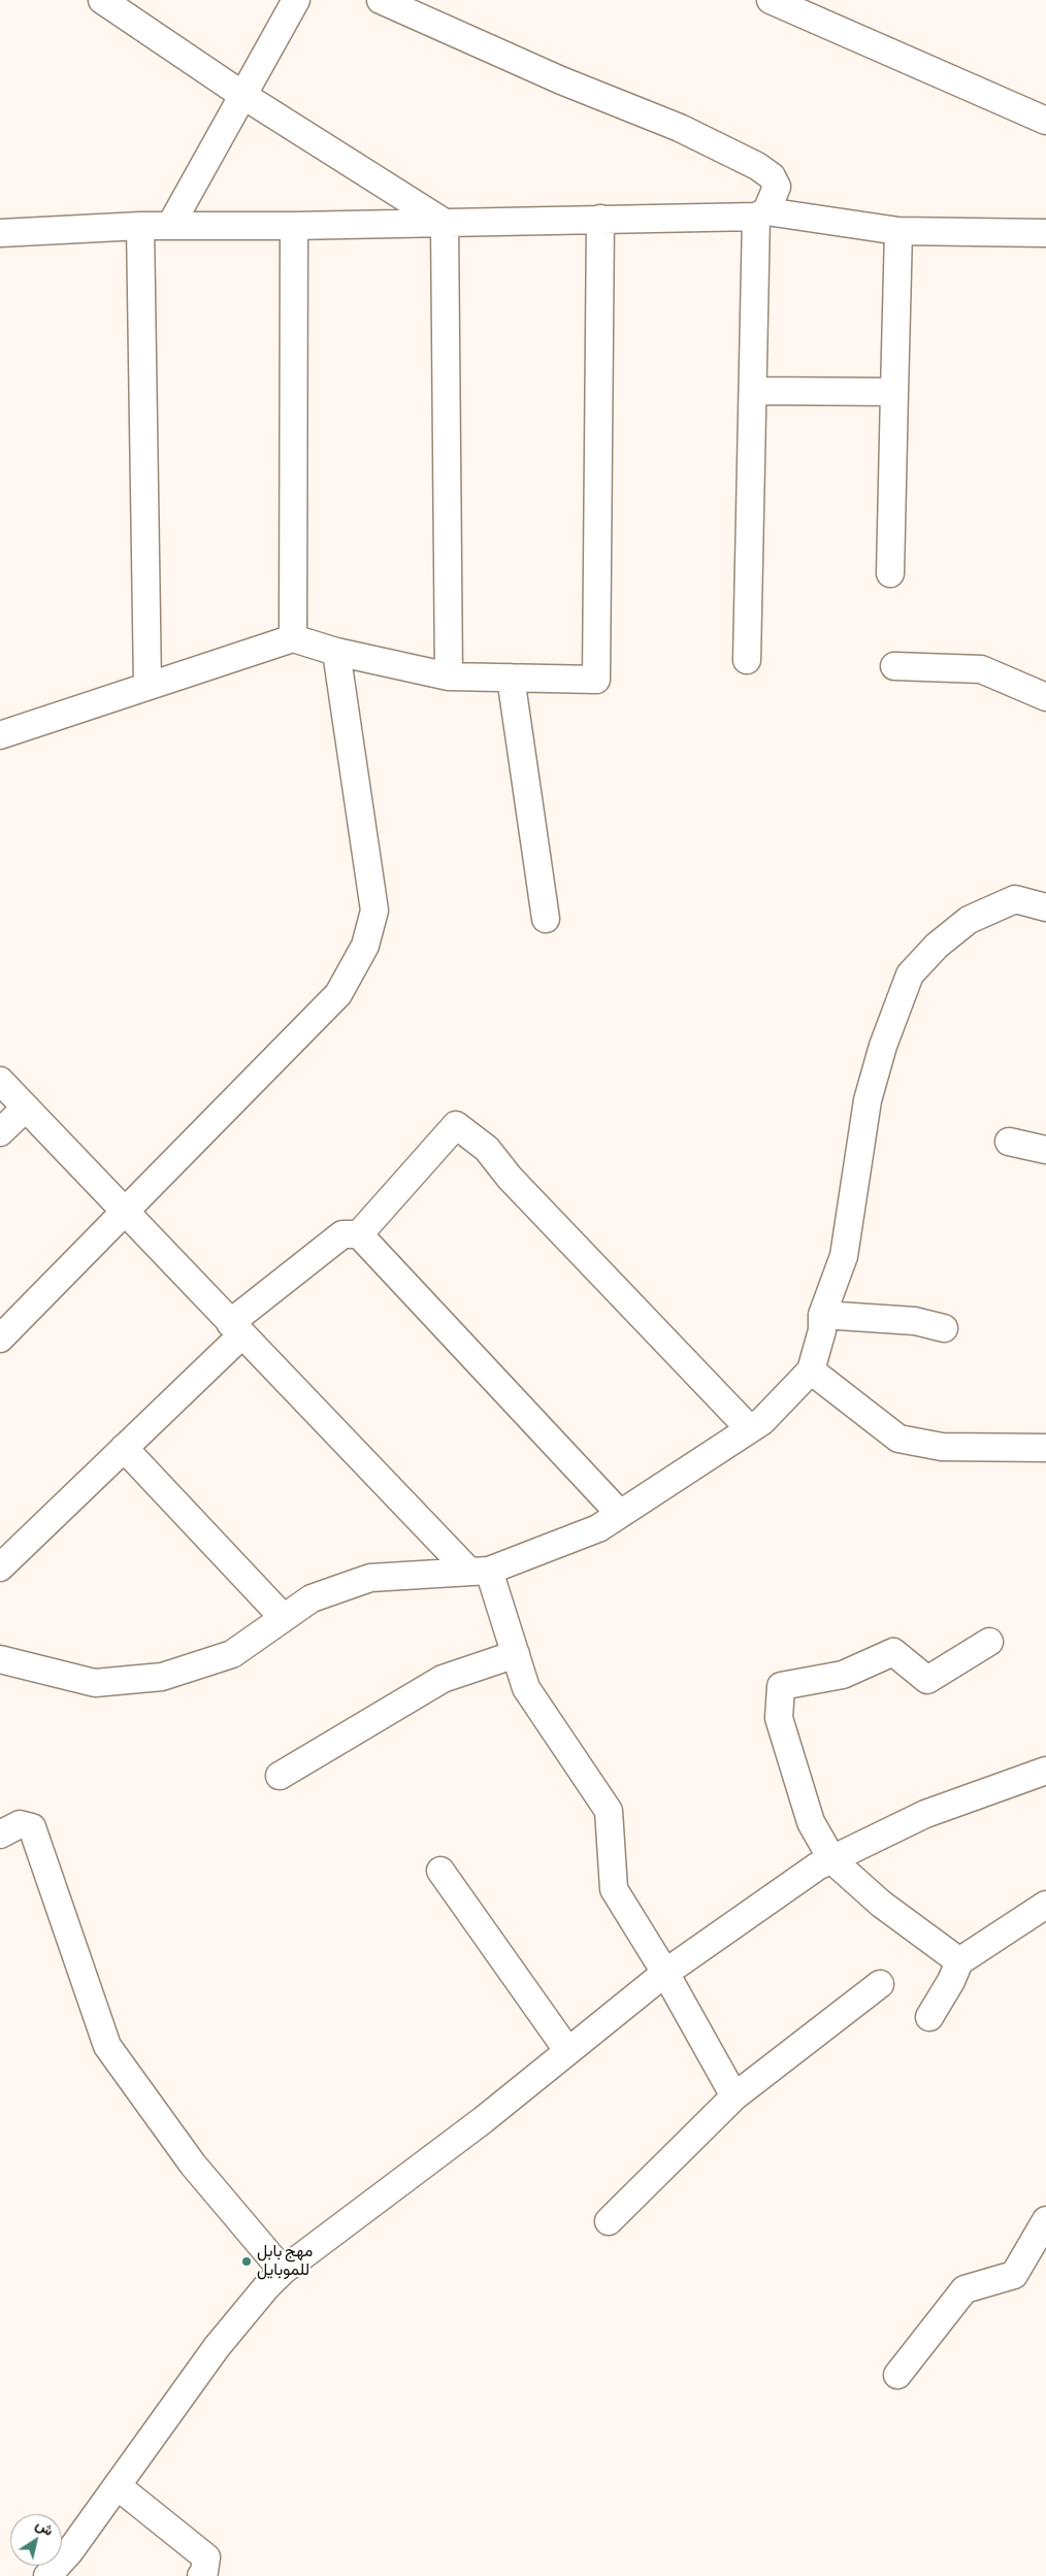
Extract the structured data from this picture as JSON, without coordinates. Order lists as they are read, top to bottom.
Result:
{
  "places": ["مهج بابل للموبايل"],
  "north": "top right"
}
